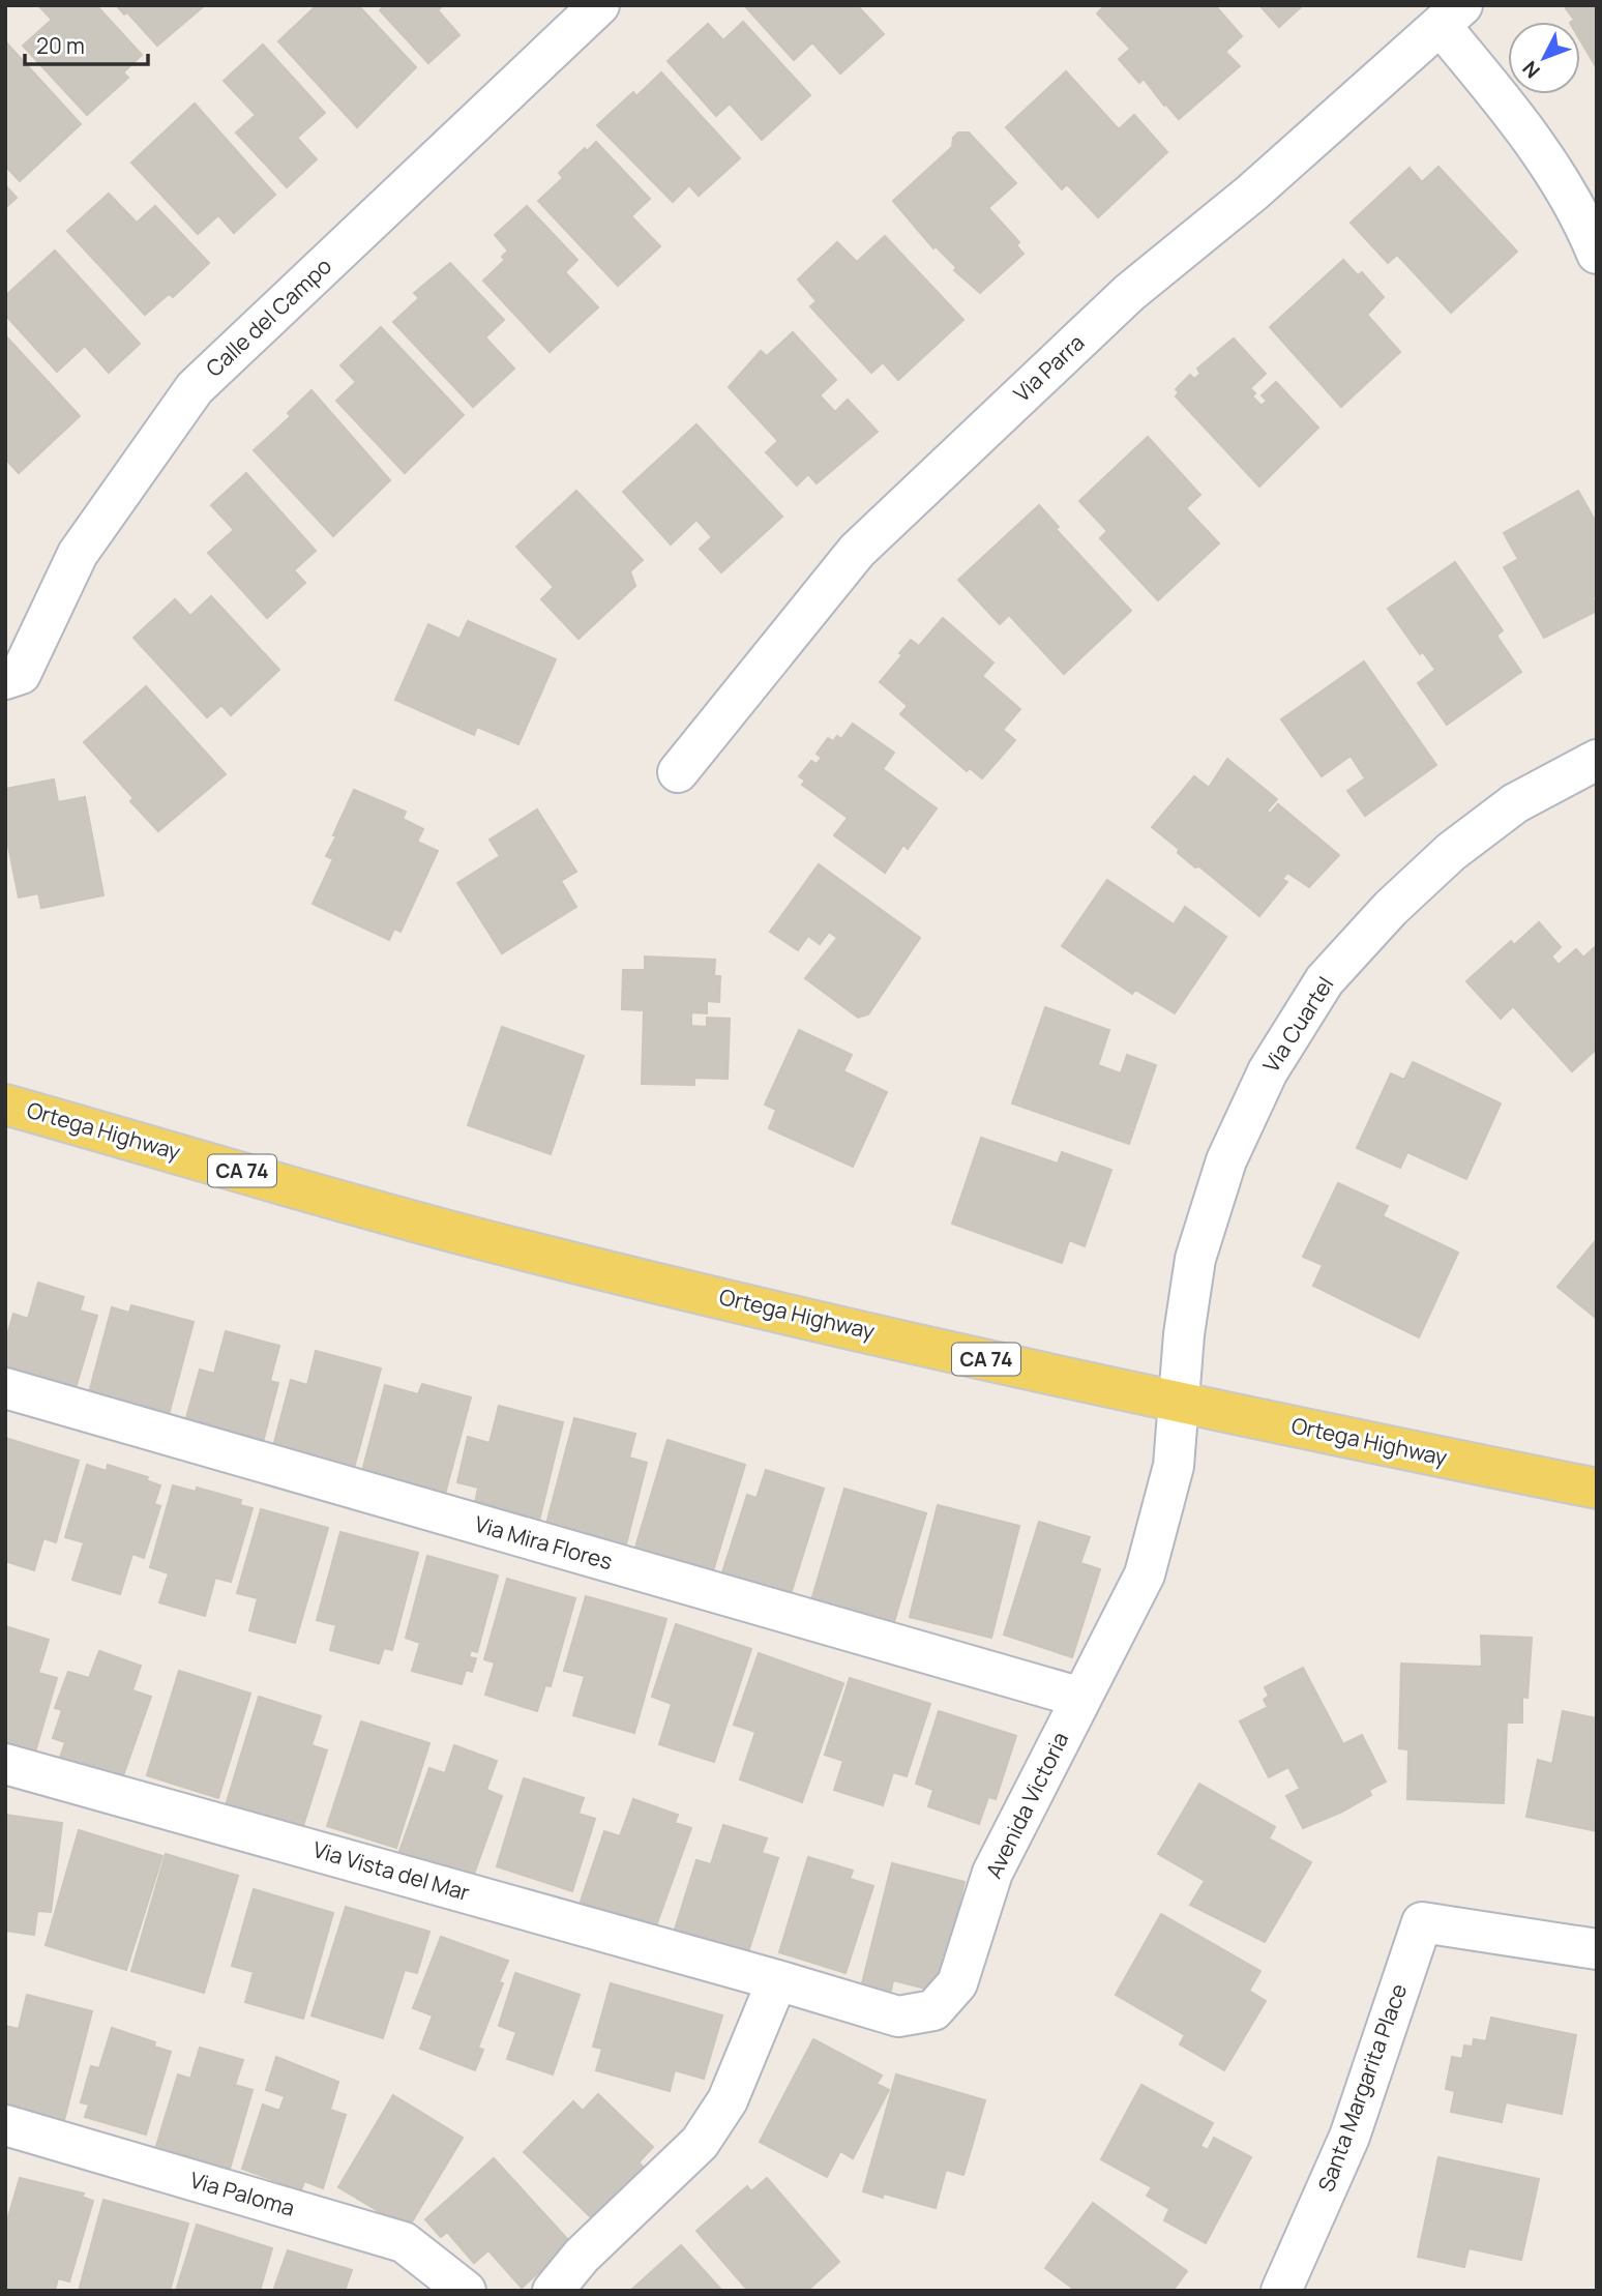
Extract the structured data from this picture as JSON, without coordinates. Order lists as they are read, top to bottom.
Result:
{
  "streets": {
    "main road": ["Ortega Highway", "CA 74"],
    "street": [
      "Calle del Campo",
      "Via Parra",
      "Via Cuartel",
      "Via Mira Flores",
      "Avenida Victoria",
      "Via Vista del Mar",
      "Santa Margarita Place",
      "Via Paloma"
    ]
  },
  "crossings": [
    ["Via Cuartel", "Ortega Highway"],
    ["Via Cuartel", "Avenida Victoria"],
    ["Ortega Highway", "Avenida Victoria"],
    ["Via Mira Flores", "Avenida Victoria"],
    ["Avenida Victoria", "Via Vista del Mar"]
  ],
  "scale_bar": "20 m",
  "north": "bottom left"
}
